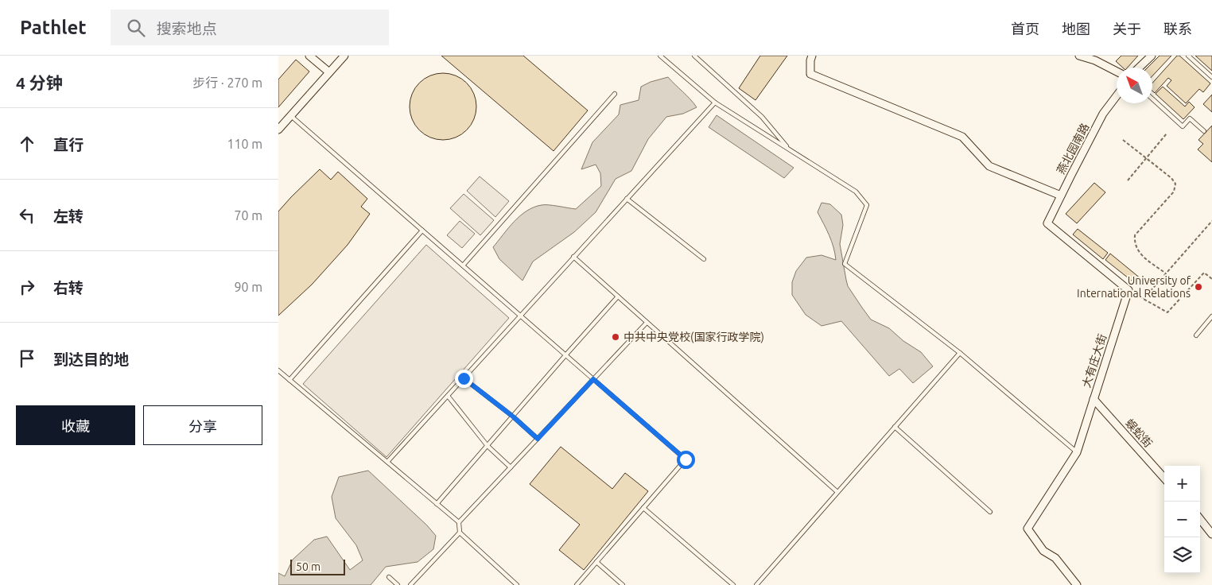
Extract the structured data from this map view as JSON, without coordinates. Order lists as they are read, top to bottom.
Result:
{
  "streets": {
    "street": ["燕北园南路", "大有庄大街", "蜈蚣街"]
  },
  "crossings": [
    ["燕北园南路", "大有庄大街"],
    ["大有庄大街", "蜈蚣街"]
  ],
  "places": ["University of International Relations", "中共中央党校(国家行政学院)"],
  "scale_bar": "50 m",
  "north": "top left",
  "page": {
    "header": "Pathlet",
    "search": "搜索地点",
    "nav": [
      "首页",
      "地图",
      "关于",
      "联系"
    ],
    "heading": ["4 分钟", "步行 · 270 m"],
    "list": [
      ["直行", "110 m"],
      ["左转", "70 m"],
      ["右转", "90 m"],
      "到达目的地"
    ],
    "buttons": ["收藏", "分享"],
    "map_buttons": ["+", "−"],
    "scale": "50 m"
  }
}
